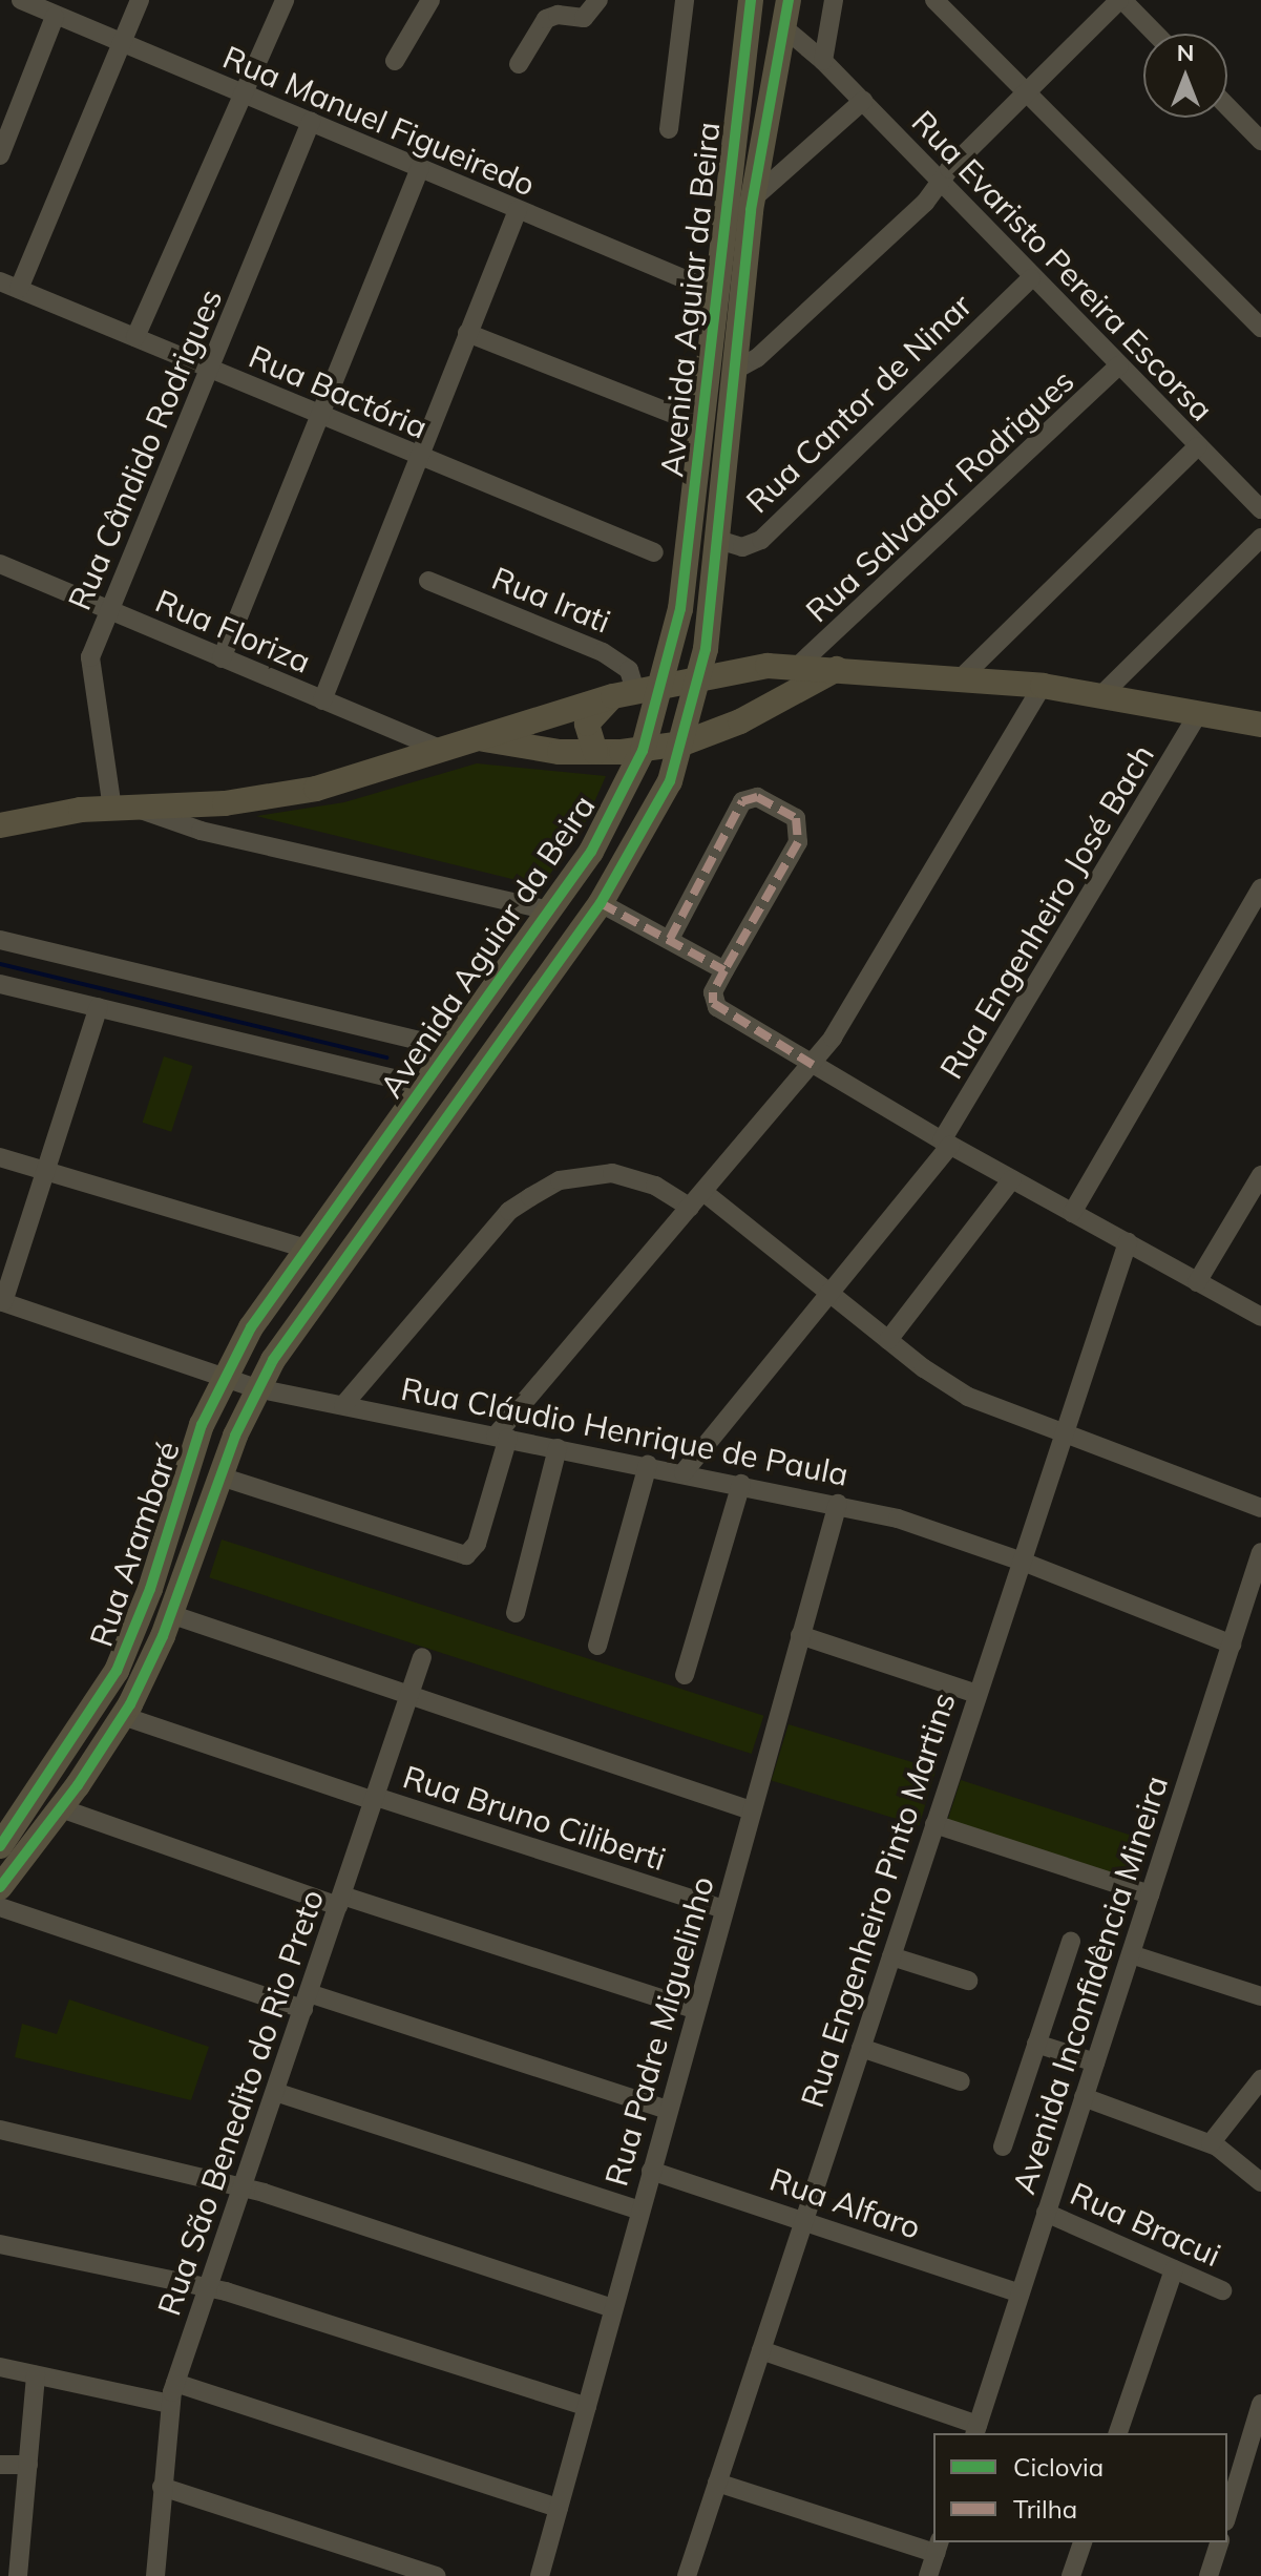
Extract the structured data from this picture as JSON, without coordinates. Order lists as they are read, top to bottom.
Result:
{
  "streets": {
    "main road": ["Avenida Aguiar da Beira", "Rua Arambaré"],
    "street": [
      "Rua Manuel Figueiredo",
      "Rua Evaristo Pereira Escorsa",
      "Rua Bactória",
      "Rua Cantor de Ninar",
      "Rua Cândido Rodrigues",
      "Rua Salvador Rodrigues",
      "Rua Irati",
      "Rua Floriza",
      "Rua Engenheiro José Bach",
      "Rua Cláudio Henrique de Paula",
      "Rua Bruno Ciliberti",
      "Rua Engenheiro Pinto Martins",
      "Avenida Inconfidência Mineira",
      "Rua Padre Miguelinho",
      "Rua São Benedito do Rio Preto",
      "Rua Alfaro",
      "Rua Bracui"
    ]
  },
  "crossings": [
    ["Rua Manuel Figueiredo", "Avenida Aguiar da Beira"],
    ["Rua Manuel Figueiredo", "Rua Cândido Rodrigues"],
    ["Rua Evaristo Pereira Escorsa", "Avenida Aguiar da Beira"],
    ["Rua Evaristo Pereira Escorsa", "Rua Cantor de Ninar"],
    ["Rua Evaristo Pereira Escorsa", "Rua Salvador Rodrigues"],
    ["Avenida Aguiar da Beira", "Rua Cantor de Ninar"],
    ["Avenida Aguiar da Beira", "Rua Cláudio Henrique de Paula"],
    ["Avenida Aguiar da Beira", "Rua Arambaré"],
    ["Rua Bactória", "Rua Cândido Rodrigues"],
    ["Rua Cândido Rodrigues", "Rua Floriza"],
    ["Rua Engenheiro José Bach", "Rua Cláudio Henrique de Paula"],
    ["Rua Cláudio Henrique de Paula", "Rua Arambaré"],
    ["Rua Cláudio Henrique de Paula", "Rua Engenheiro Pinto Martins"],
    ["Rua Cláudio Henrique de Paula", "Avenida Inconfidência Mineira"],
    ["Rua Cláudio Henrique de Paula", "Rua Padre Miguelinho"],
    ["Rua Arambaré", "Rua Bruno Ciliberti"],
    ["Rua Bruno Ciliberti", "Rua Padre Miguelinho"],
    ["Rua Bruno Ciliberti", "Rua São Benedito do Rio Preto"],
    ["Rua Engenheiro Pinto Martins", "Rua Alfaro"],
    ["Avenida Inconfidência Mineira", "Rua Alfaro"],
    ["Avenida Inconfidência Mineira", "Rua Bracui"],
    ["Rua Padre Miguelinho", "Rua Alfaro"]
  ],
  "legend": ["Ciclovia", "Trilha"],
  "north": "top"
}
